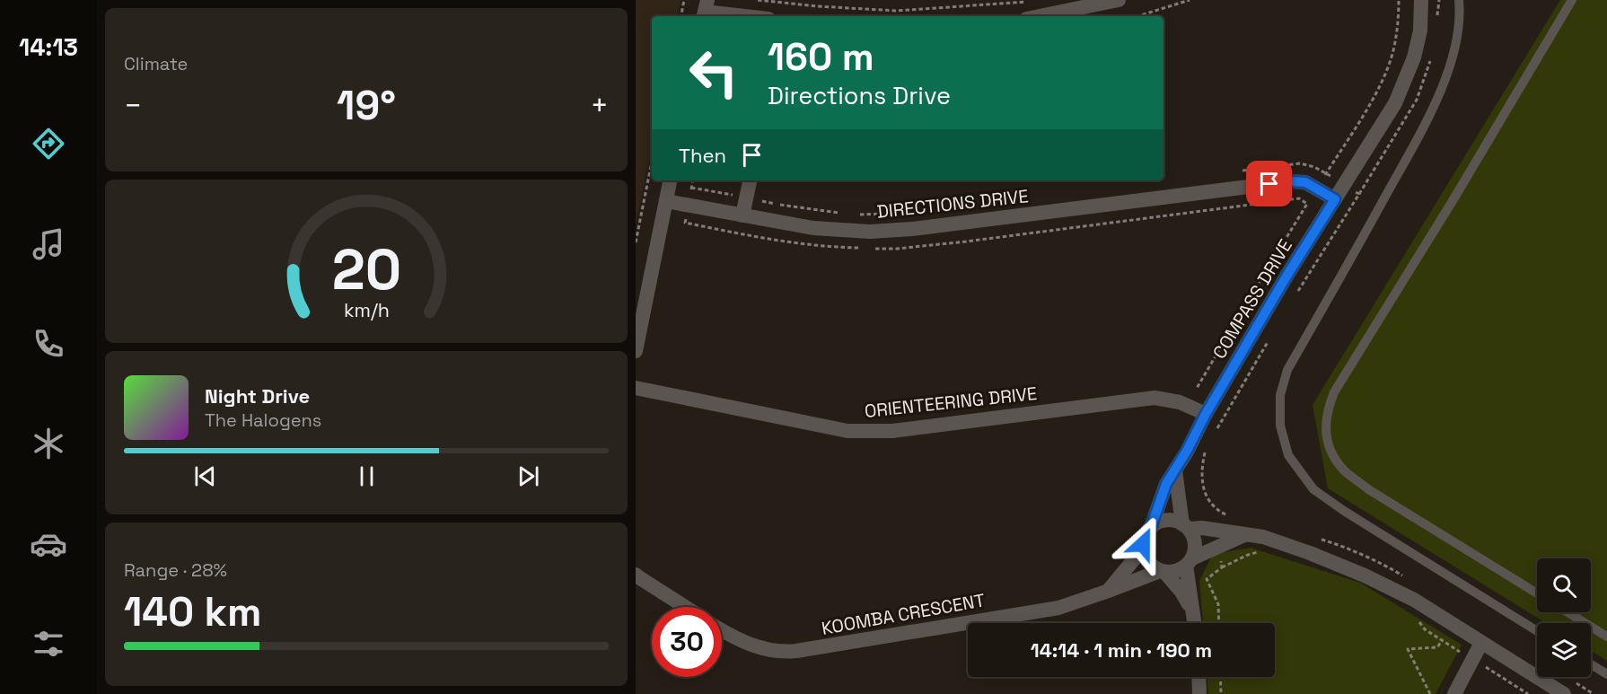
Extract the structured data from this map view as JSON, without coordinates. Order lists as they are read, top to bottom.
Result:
{
  "streets": {
    "street": [
      "DIRECTIONS DRIVE",
      "COMPASS DRIVE",
      "ORIENTEERING DRIVE",
      "KOOMBA CRESCENT"
    ]
  },
  "crossings": [
    ["DIRECTIONS DRIVE", "COMPASS DRIVE"],
    ["COMPASS DRIVE", "ORIENTEERING DRIVE"],
    ["COMPASS DRIVE", "KOOMBA CRESCENT"]
  ],
  "page": {
    "tabs": "14:13",
    "tile": [
      "Climate",
      ["Range · 28%", "140 km"]
    ],
    "turn": ["160 m", "Directions Drive"],
    "heat": ["−", "19°", "+"],
    "then": "Then",
    "song": ["Night Drive", "The Halogens"],
    "limit": "30",
    "trip": "14:14 · 1 min · 190 m",
    "gauge": ["20", "km/h"]
  }
}
